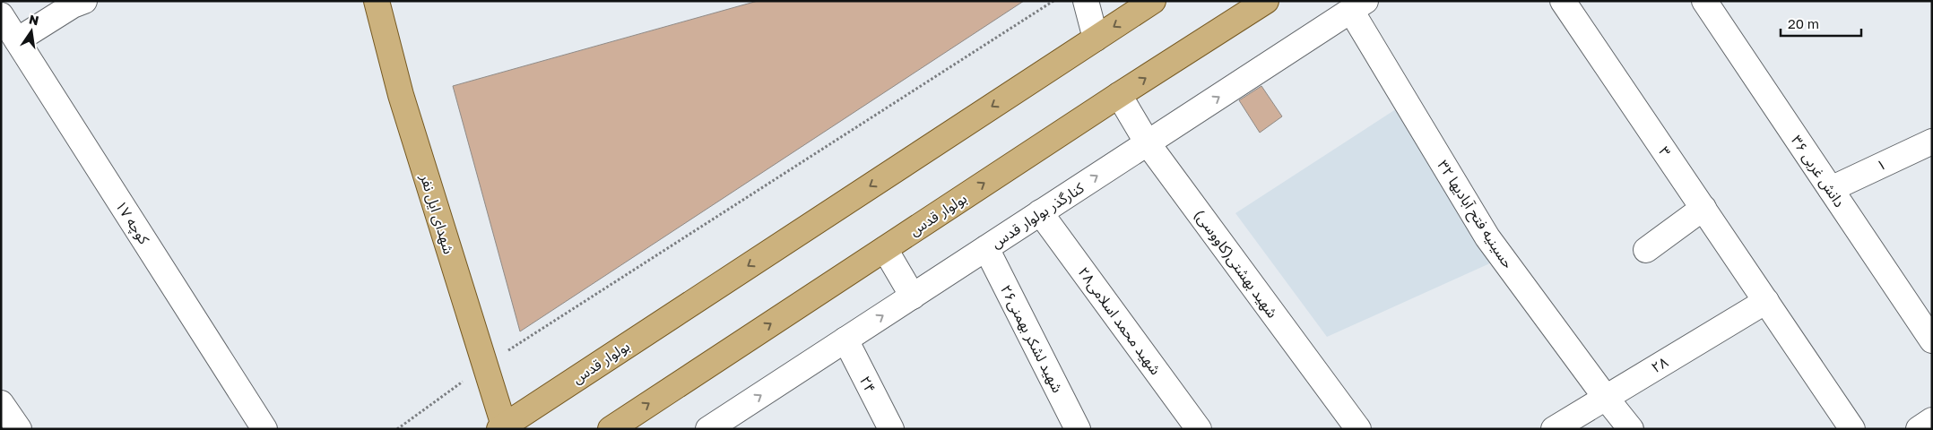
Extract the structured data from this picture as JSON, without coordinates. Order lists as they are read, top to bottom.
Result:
{
  "streets": {
    "main road": ["شهدای ایل نفر", "بولوار قدس"],
    "street": [
      "۳",
      "۱",
      "دانش غربی ۳۶",
      "حسینیه فتح آبادیها ۳۲",
      "کنارگذر بولوار قدس",
      "کوچه ۱۷",
      "شهید بهشتی(کاووسی)",
      "شهید محمد اسلامی۲۸",
      "شهید لشکر بهمنی۲۶",
      "۲۸",
      "۲۴"
    ]
  },
  "crossings": [
    ["۳", "۲۸"],
    ["۱", "دانش غربی ۳۶"],
    ["شهدای ایل نفر", "بولوار قدس"],
    ["بولوار قدس", "شهید بهشتی(کاووسی)"],
    ["حسینیه فتح آبادیها ۳۲", "کنارگذر بولوار قدس"],
    ["حسینیه فتح آبادیها ۳۲", "۲۸"],
    ["کنارگذر بولوار قدس", "شهید بهشتی(کاووسی)"],
    ["کنارگذر بولوار قدس", "شهید محمد اسلامی۲۸"],
    ["کنارگذر بولوار قدس", "شهید لشکر بهمنی۲۶"],
    ["کنارگذر بولوار قدس", "۲۴"]
  ],
  "one_way": ["کنارگذر بولوار قدس"],
  "scale_bar": "20 m",
  "north": "top"
}
